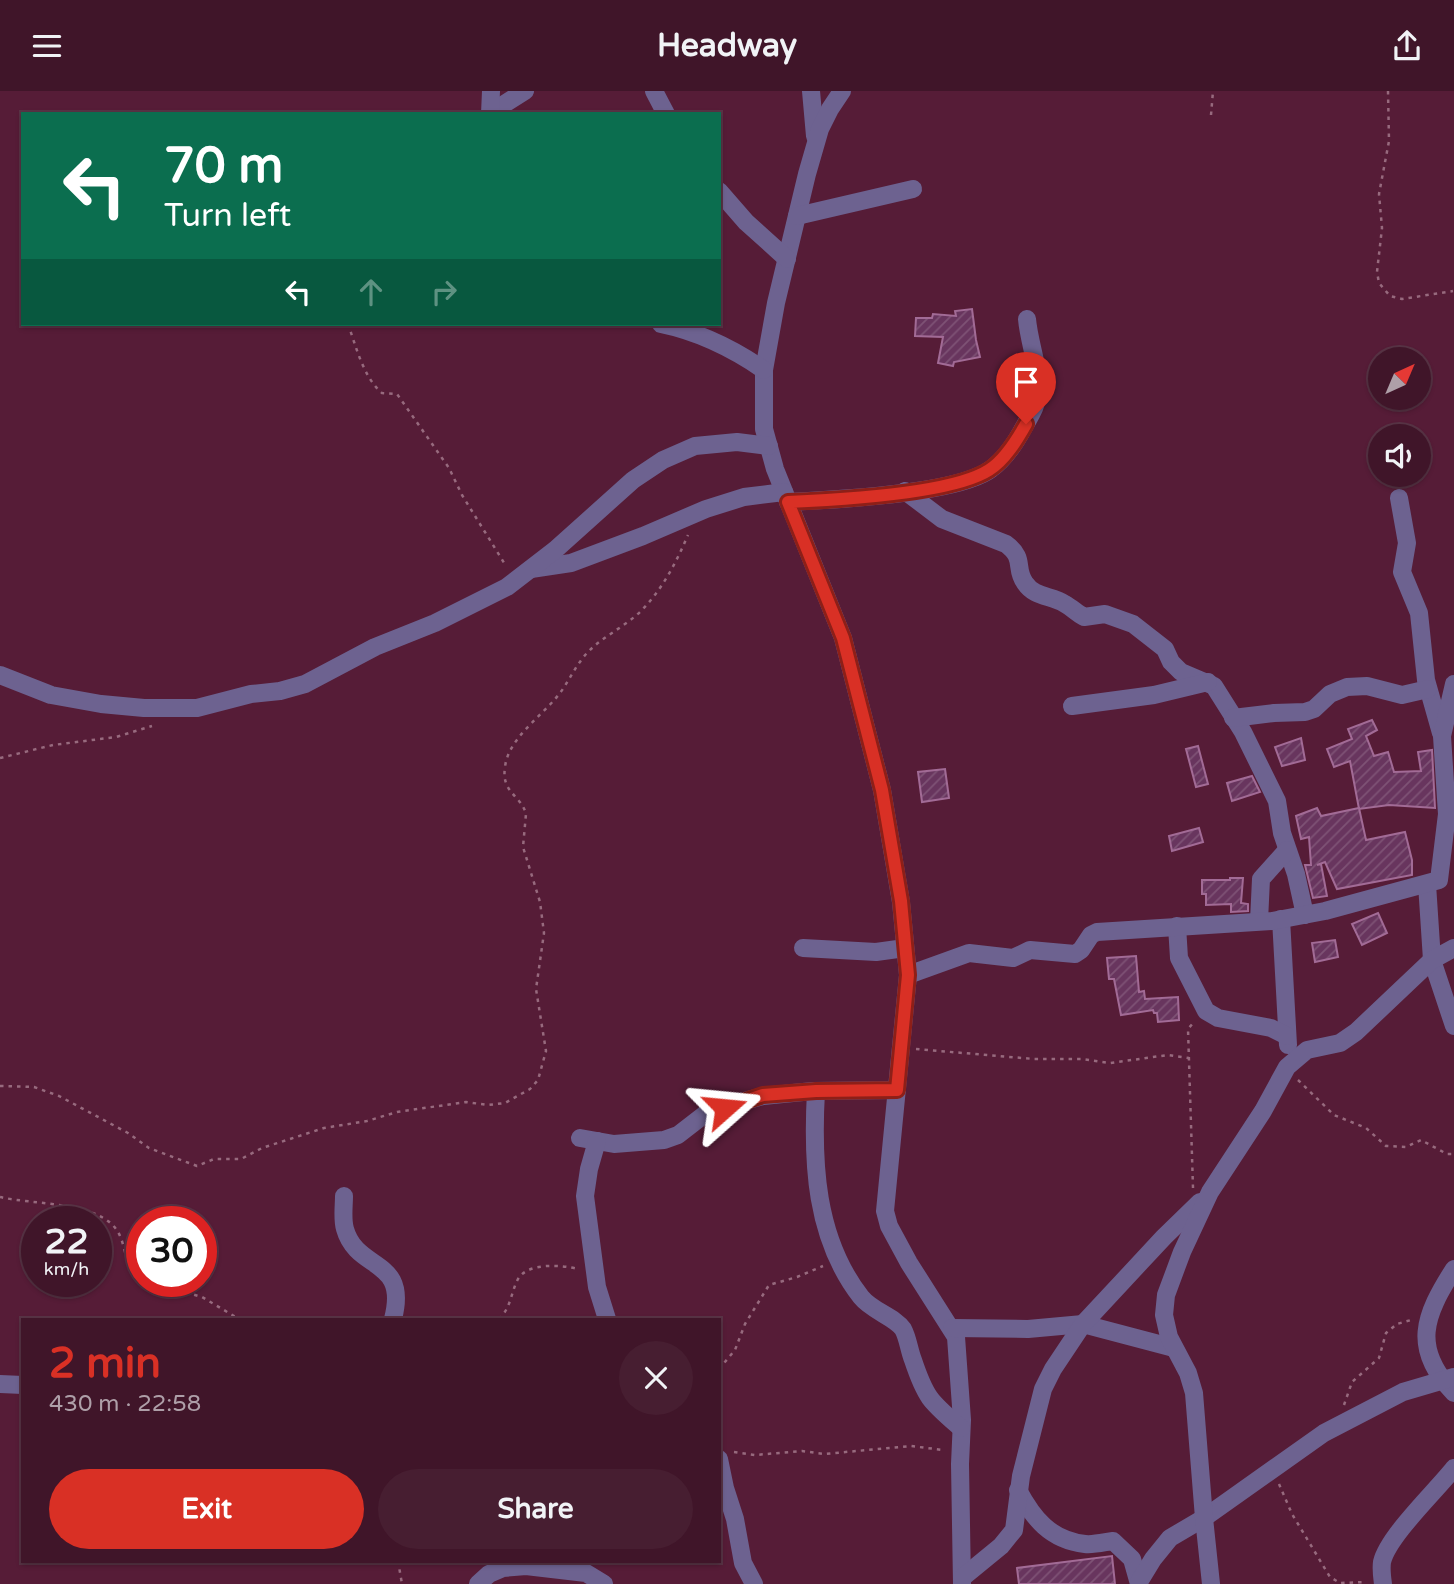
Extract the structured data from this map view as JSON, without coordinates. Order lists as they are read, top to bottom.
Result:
{
  "north": "top right",
  "page": {
    "header": "Headway",
    "turn": ["70 m", "Turn left"],
    "speed": "22 km/h",
    "limit": "30",
    "heading": ["2 min", "430 m · 22:58"],
    "buttons": ["Exit", "Share"]
  }
}
